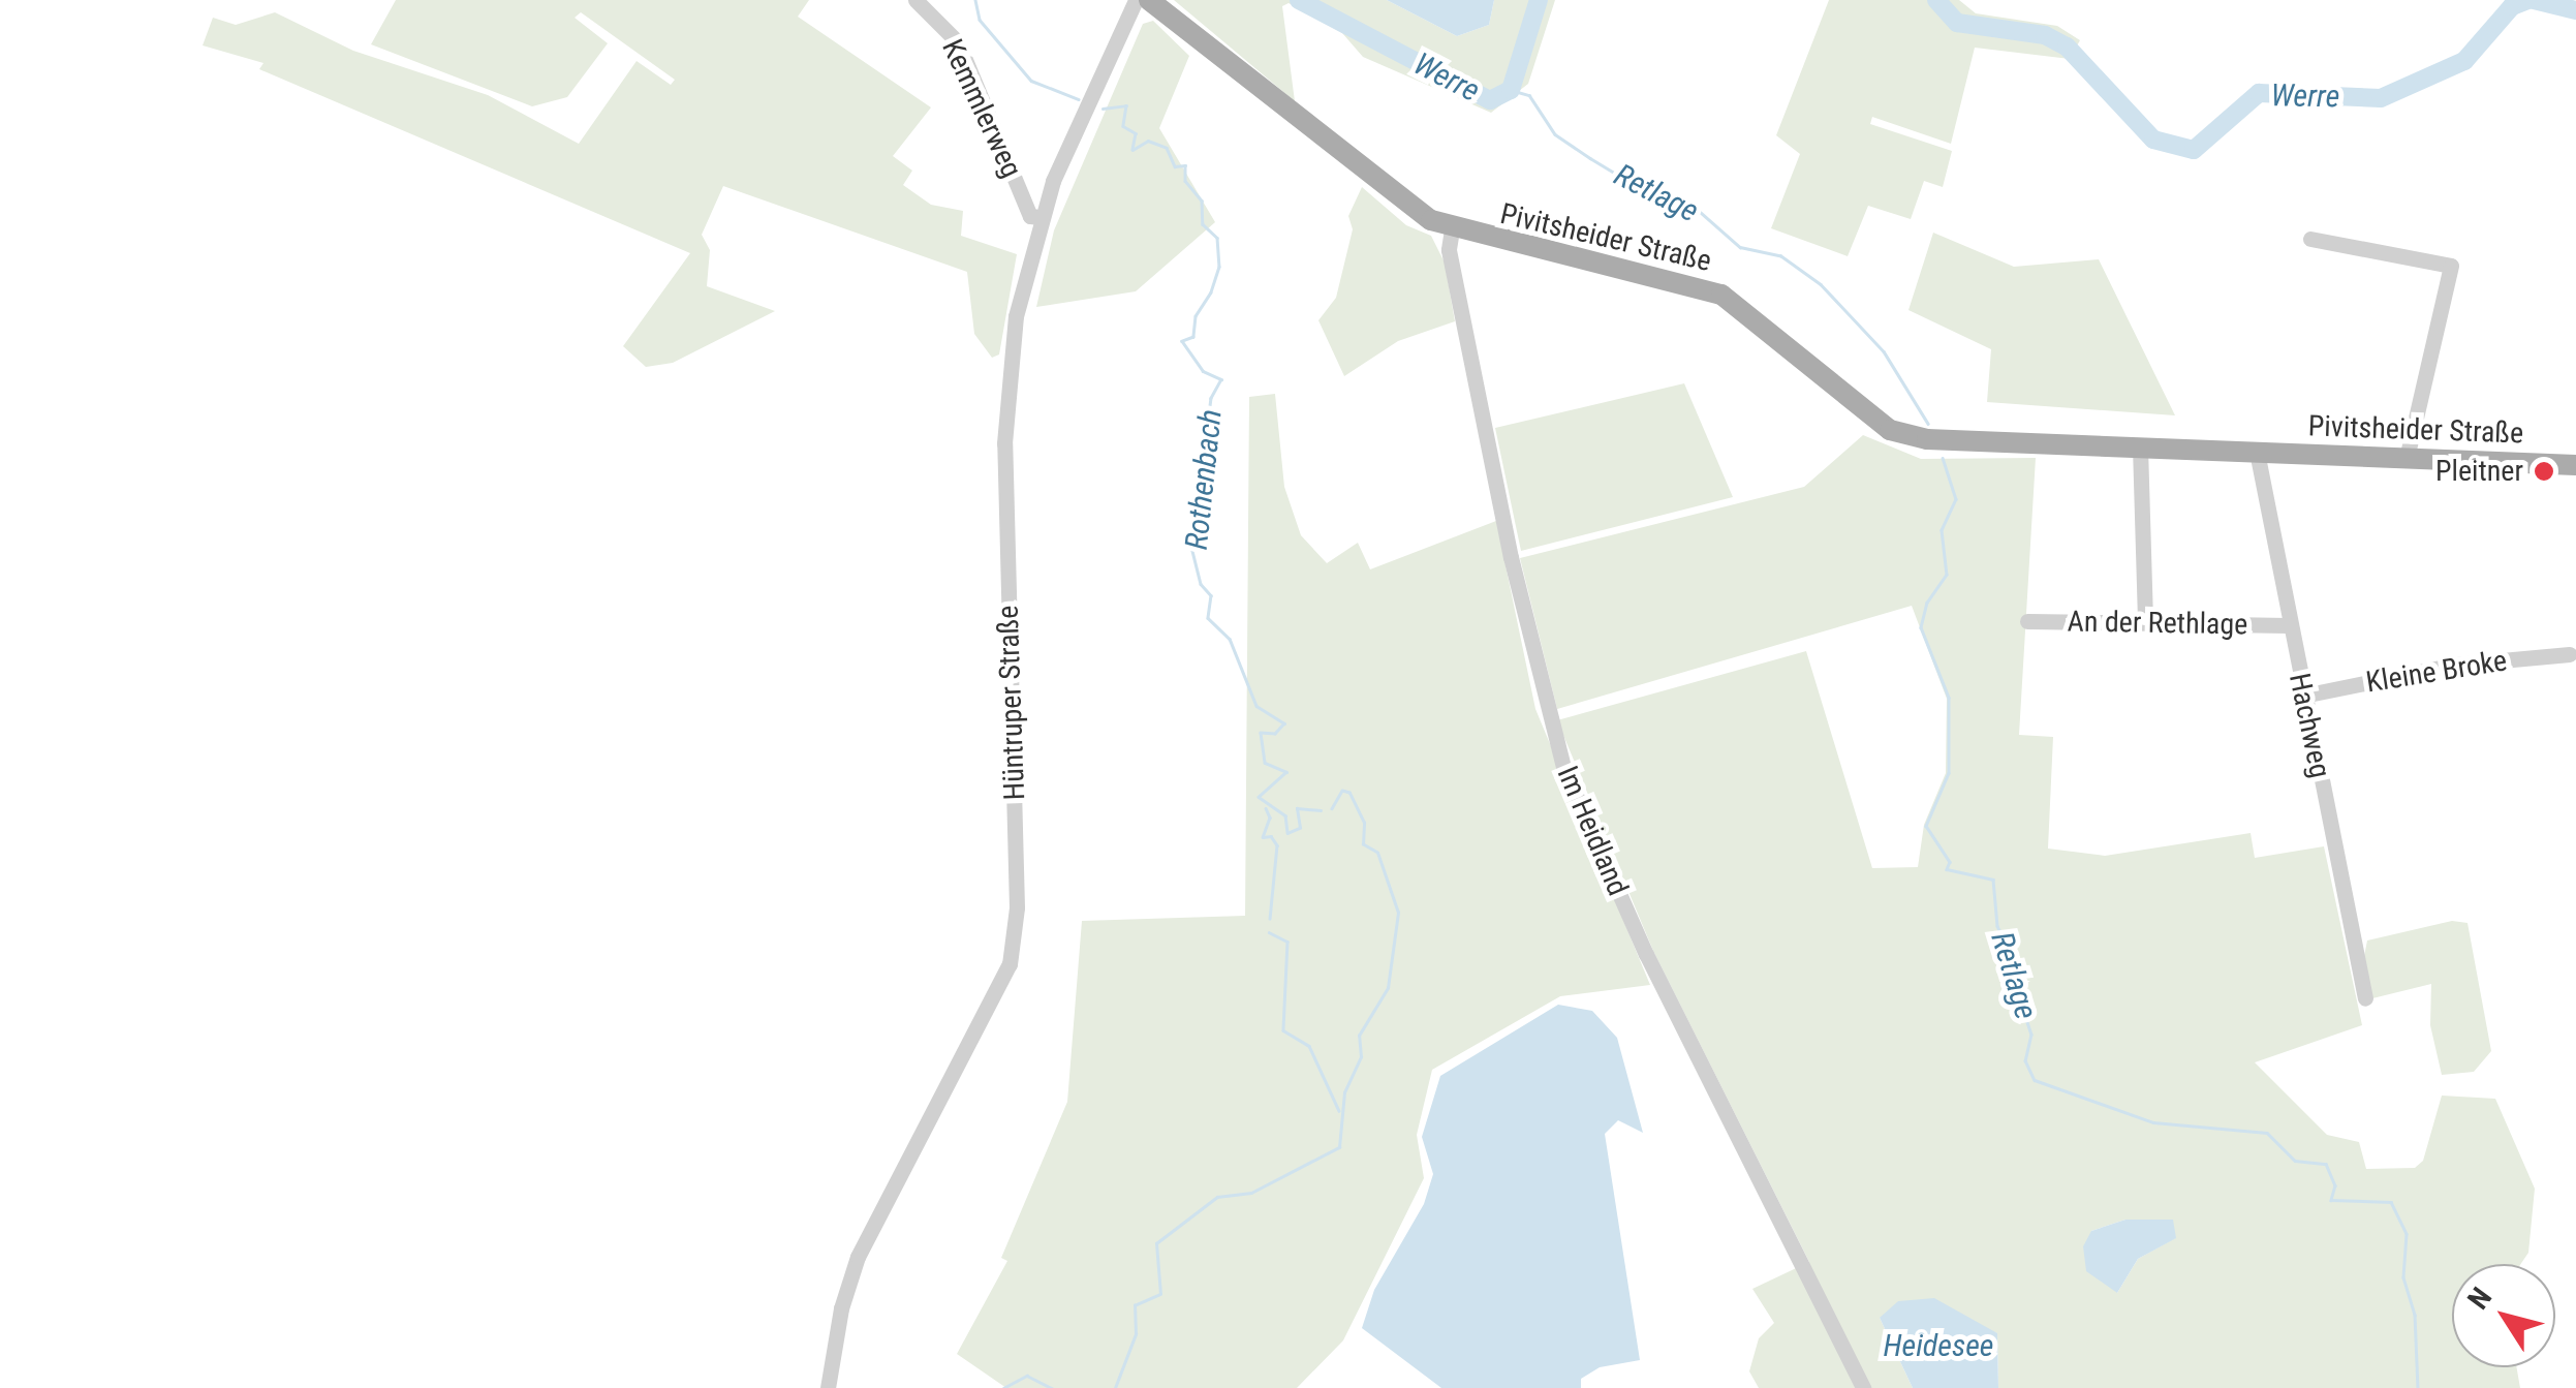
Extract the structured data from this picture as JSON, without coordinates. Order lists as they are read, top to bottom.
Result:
{
  "streets": {
    "main road": ["Pivitsheider Straße"],
    "street": [
      "Kemmlerweg",
      "An der Rethlage",
      "Kleine Broke",
      "Hüntruper Straße",
      "Hachweg",
      "Im Heidland"
    ]
  },
  "crossings": [
    ["Kemmlerweg", "Hüntruper Straße"],
    ["Pivitsheider Straße", "Hachweg"],
    ["Pivitsheider Straße", "Im Heidland"],
    ["An der Rethlage", "Hachweg"],
    ["Kleine Broke", "Hachweg"]
  ],
  "water": [
    "Werre",
    "Retlage",
    "Rothenbach",
    "Heidesee"
  ],
  "places": ["Pleitner"],
  "north": "top left"
}
